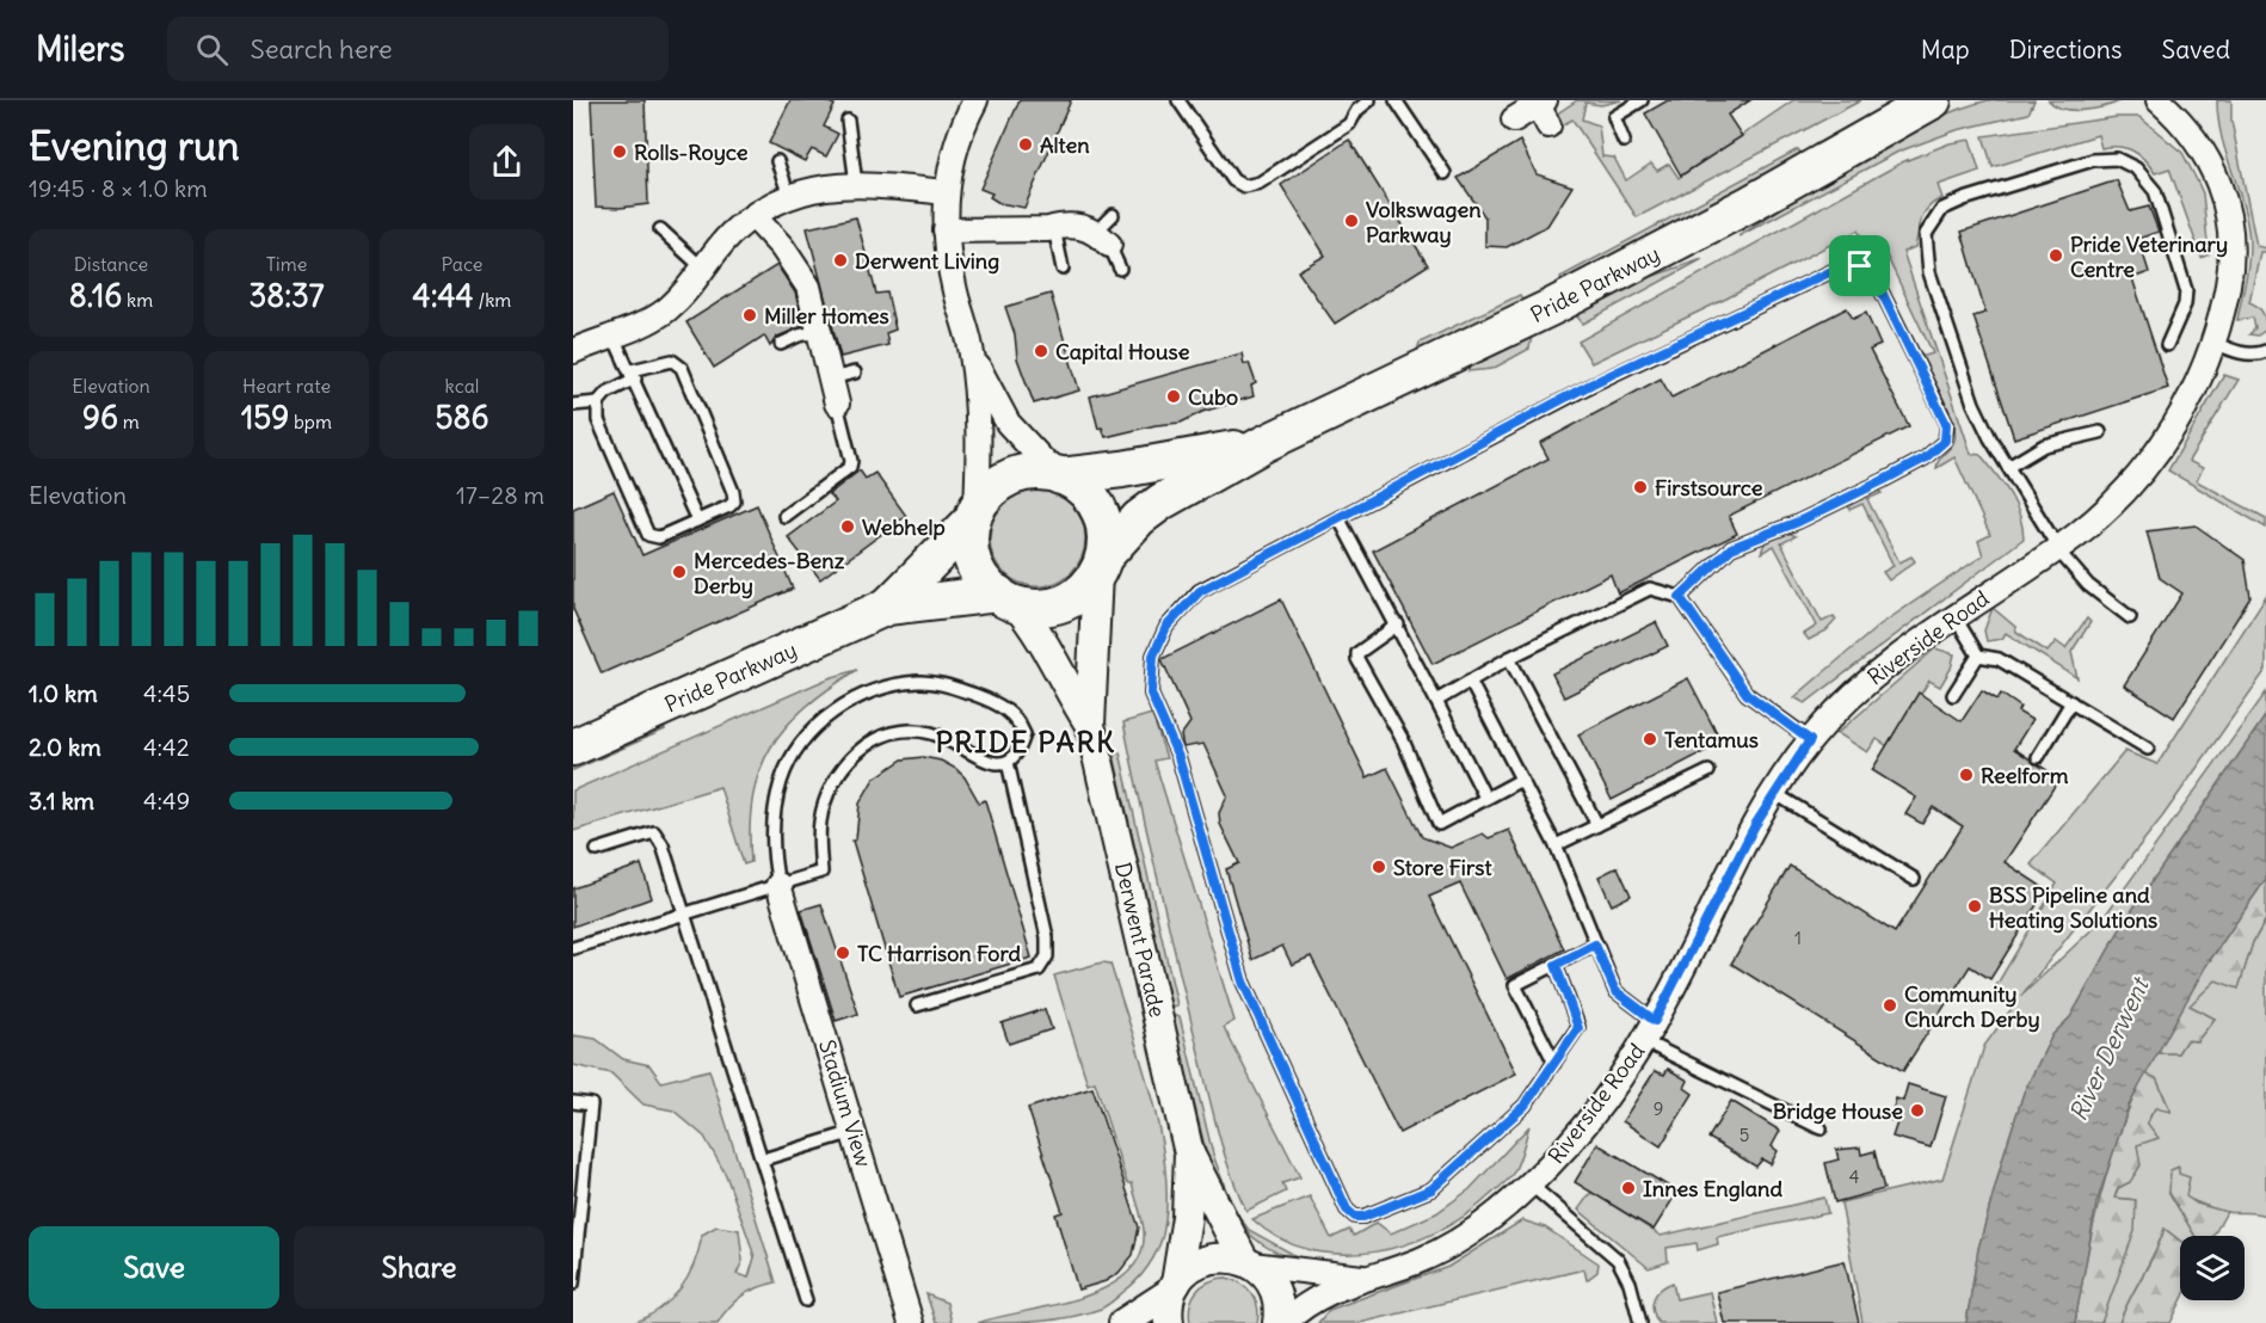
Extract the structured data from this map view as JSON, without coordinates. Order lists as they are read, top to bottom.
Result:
{
  "streets": {
    "main road": ["Pride Parkway"],
    "street": ["Riverside Road", "Derwent Parade", "Stadium View"]
  },
  "crossings": [
    ["Pride Parkway", "Derwent Parade"],
    ["Riverside Road", "Derwent Parade"]
  ],
  "districts": ["PRIDE PARK"],
  "water": ["River Derwent"],
  "places": [
    "Alten",
    "Rolls-Royce",
    "Volkswagen Parkway",
    "Pride Veterinary Centre",
    "Derwent Living",
    "Miller Homes",
    "Capital House",
    "Cubo",
    "Firstsource",
    "Webhelp",
    "Mercedes-Benz Derby",
    "Tentamus",
    "Reelform",
    "Store First",
    "BSS Pipeline and Heating Solutions",
    "TC Harrison Ford",
    "Community Church Derby",
    "Bridge House",
    "Innes England"
  ],
  "house_numbers": [
    "1",
    "9",
    "5",
    "4"
  ],
  "page": {
    "header": "Milers",
    "search": "Search here",
    "nav": ["Map", "Directions", "Saved"],
    "heading": ["Evening run", "19:45 · 8 × 1.0 km"],
    "stats": [
      ["Distance", "8.16 km"],
      ["Time", "38:37"],
      ["Pace", "4:44 /km"],
      ["Elevation", "96 m"],
      ["Heart rate", "159 bpm"],
      ["kcal", "586"]
    ],
    "chart": ["Elevation", "17–28 m"],
    "list": [
      {
        "name": "1.0 km",
        "note": "4:45"
      },
      {
        "name": "2.0 km",
        "note": "4:42"
      },
      {
        "name": "3.1 km",
        "note": "4:49"
      }
    ],
    "buttons": ["Save", "Share"]
  }
}
